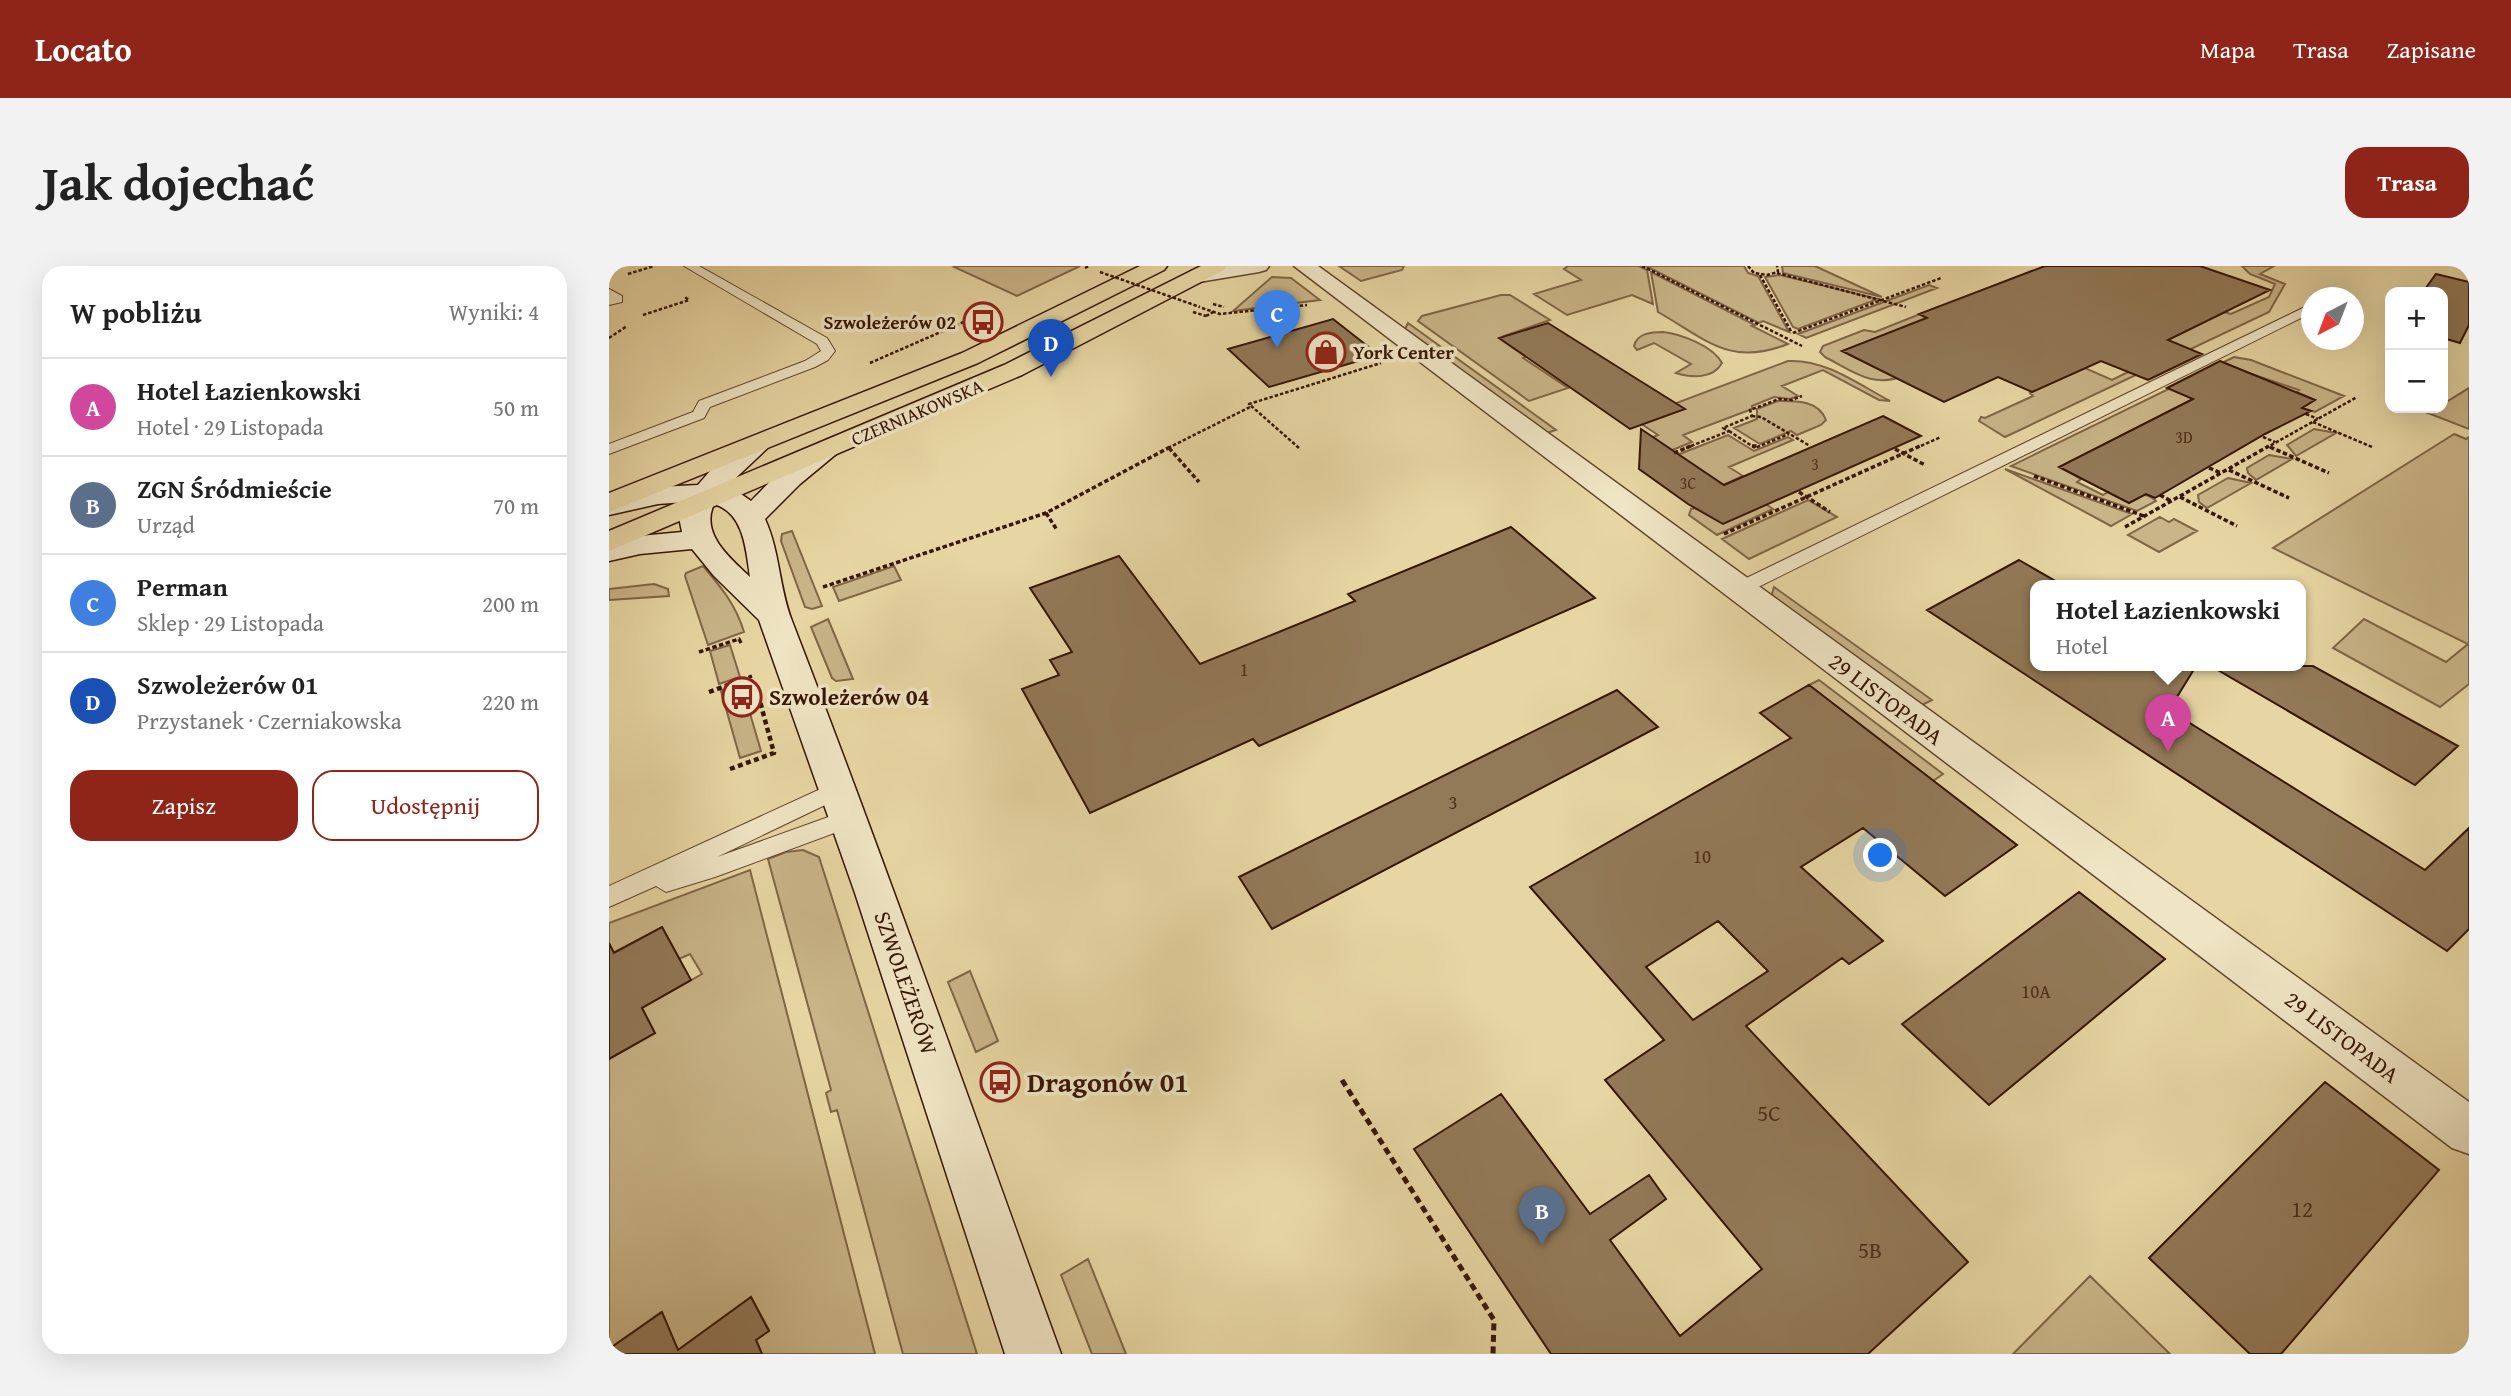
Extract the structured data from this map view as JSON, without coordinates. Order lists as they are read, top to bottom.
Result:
{
  "streets": {
    "main road": ["CZERNIAKOWSKA"],
    "street": ["29 LISTOPADA", "SZWOLEŻERÓW"]
  },
  "places": {
    "bus stop": ["Szwoleżerów 02", "Szwoleżerów 04", "Dragonów 01"],
    "shop": ["York Center"]
  },
  "house_numbers": [
    "3D",
    "3",
    "3C",
    "1",
    "3",
    "10",
    "10A",
    "5C",
    "12",
    "5B"
  ],
  "north": "bottom left",
  "page": {
    "header": "Locato",
    "nav": ["Mapa", "Trasa", "Zapisane"],
    "title": "Jak dojechać",
    "buttons": [
      "Trasa",
      ["Zapisz", "Udostępnij"]
    ],
    "heading": ["W pobliżu", "Wyniki: 4"],
    "map_buttons": ["+", "−"],
    "pins": [
      "C",
      "D",
      "A",
      "B"
    ],
    "list": [
      {
        "mark": "A",
        "name": "Hotel Łazienkowski",
        "note": "Hotel · 29 Listopada",
        "value": "50 m"
      },
      {
        "mark": "B",
        "name": "ZGN Śródmieście",
        "note": "Urząd",
        "value": "70 m"
      },
      {
        "mark": "C",
        "name": "Perman",
        "note": "Sklep · 29 Listopada",
        "value": "200 m"
      },
      {
        "mark": "D",
        "name": "Szwoleżerów 01",
        "note": "Przystanek · Czerniakowska",
        "value": "220 m"
      }
    ],
    "popup": ["Hotel Łazienkowski", "Hotel"]
  }
}
